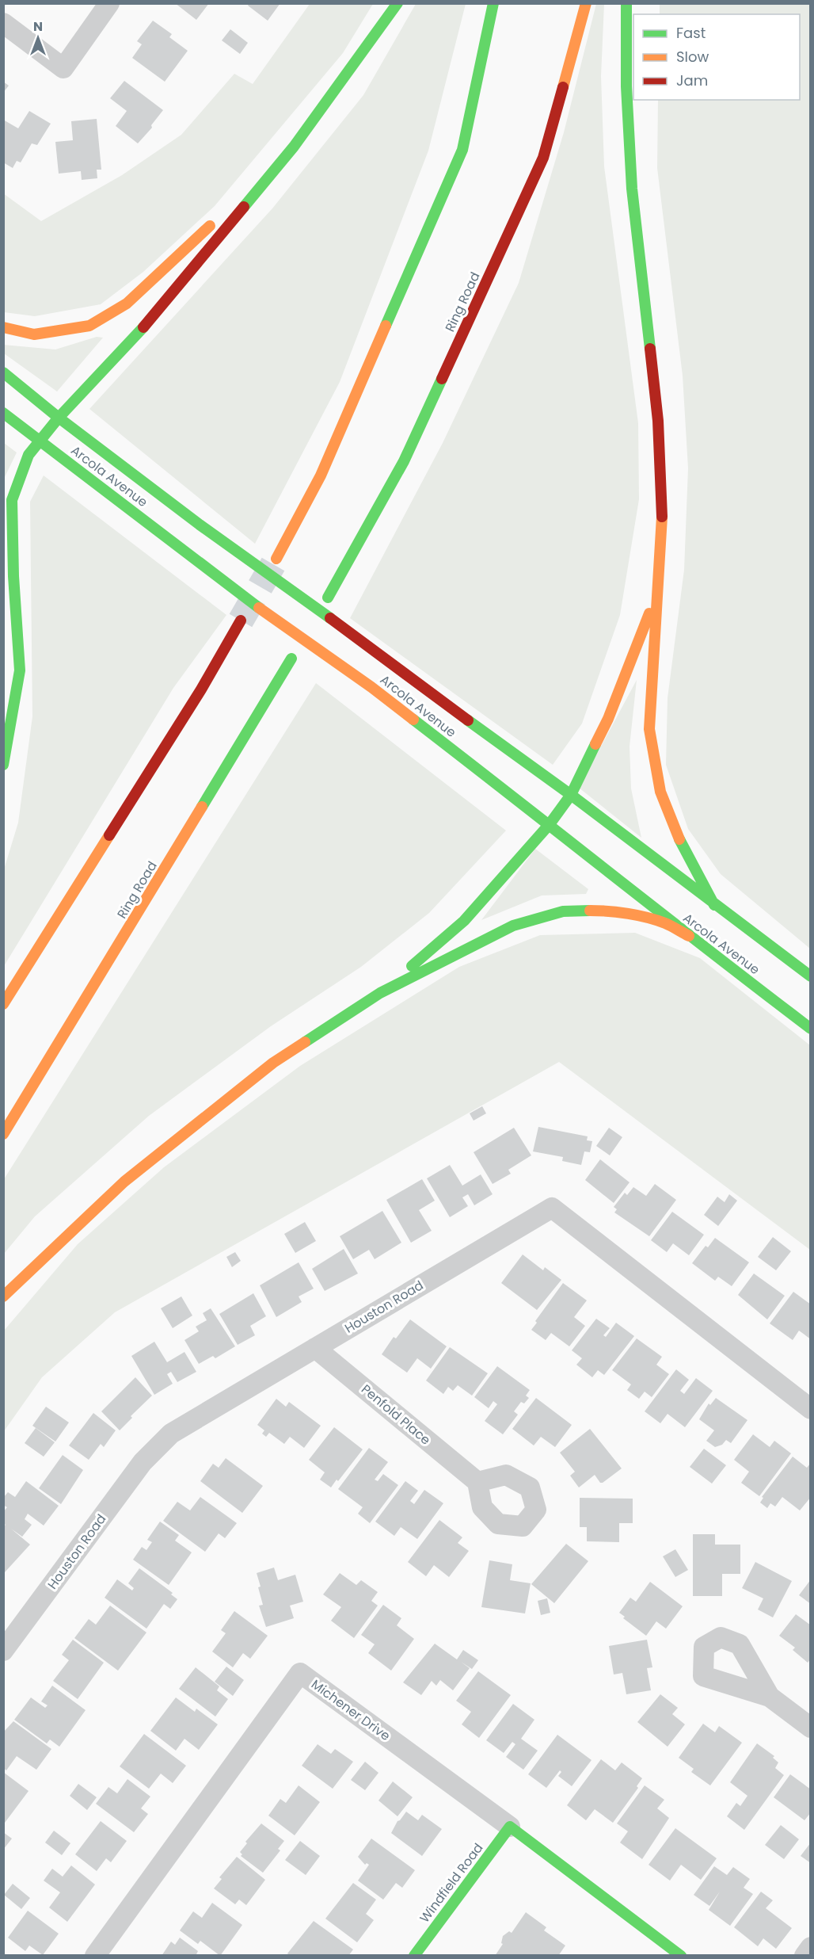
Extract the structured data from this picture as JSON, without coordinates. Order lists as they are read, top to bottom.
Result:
{
  "streets": {
    "main road": [
      "Ring Road",
      "Arcola Avenue",
      "Michener Drive",
      "Windfield Road"
    ],
    "street": ["Houston Road", "Penfold Place"]
  },
  "crossings": [
    ["Houston Road", "Penfold Place"],
    ["Michener Drive", "Windfield Road"]
  ],
  "legend": ["Fast", "Slow", "Jam"],
  "north": "top"
}
